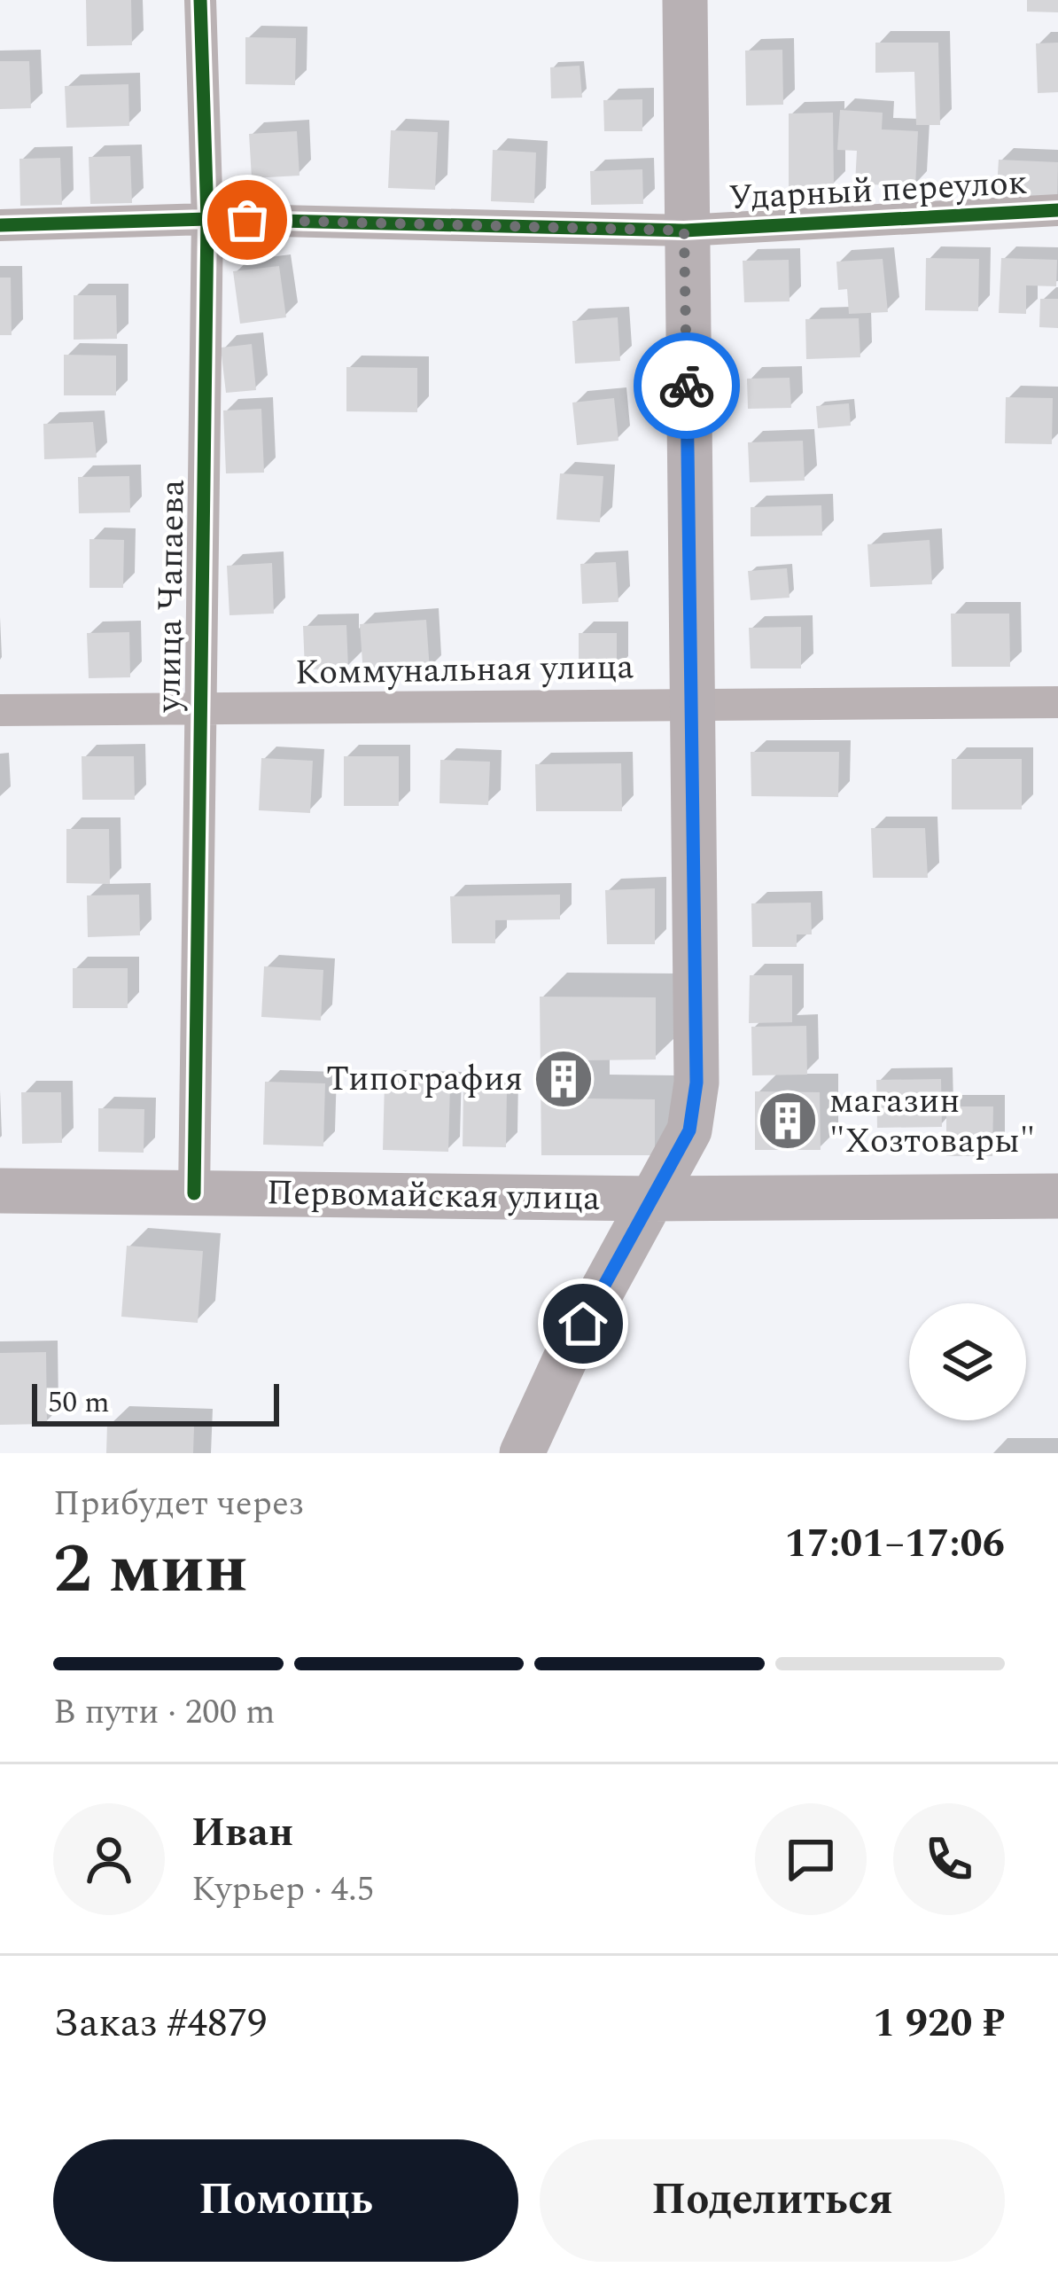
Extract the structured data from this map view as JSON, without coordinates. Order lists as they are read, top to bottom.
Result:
{
  "streets": {
    "main road": ["Первомайская улица"],
    "street": ["Ударный переулок", "улица Чапаева", "Коммунальная улица"]
  },
  "crossings": [
    ["Ударный переулок", "улица Чапаева"],
    ["улица Чапаева", "Коммунальная улица"],
    ["улица Чапаева", "Первомайская улица"]
  ],
  "places": {
    "building": ["Типография", "магазин \"Хозтовары\""]
  },
  "scale_bar": "50 m",
  "page": {
    "scale": "50 m",
    "heading": ["2 мин", "Прибудет через", "17:01–17:06"],
    "panel": [
      "Иван",
      "Курьер · 4.5",
      "Заказ #4879",
      "1 920 ₽"
    ],
    "bar": "В пути · 200 m",
    "buttons": ["Помощь", "Поделиться"]
  }
}
